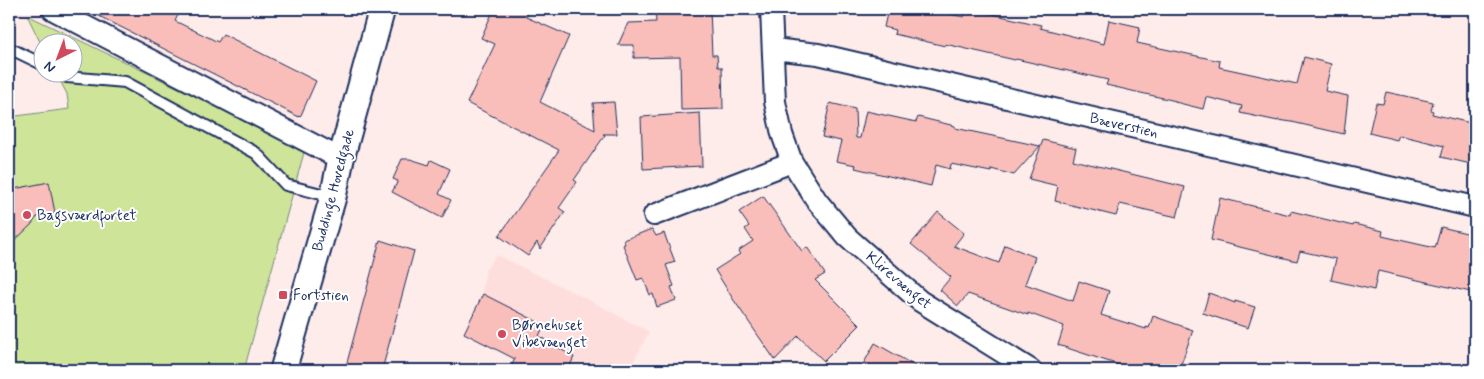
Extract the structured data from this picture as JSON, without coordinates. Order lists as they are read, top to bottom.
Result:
{
  "streets": {
    "street": ["Bæverstien", "Buddinge Hovedgade", "Klirevænget"]
  },
  "crossings": [
    ["Bæverstien", "Klirevænget"]
  ],
  "places": {
    "other": ["Bagsværdfortet", "Børnehuset Vibevænget"],
    "transit": ["Fortstien"]
  },
  "north": "bottom left"
}
